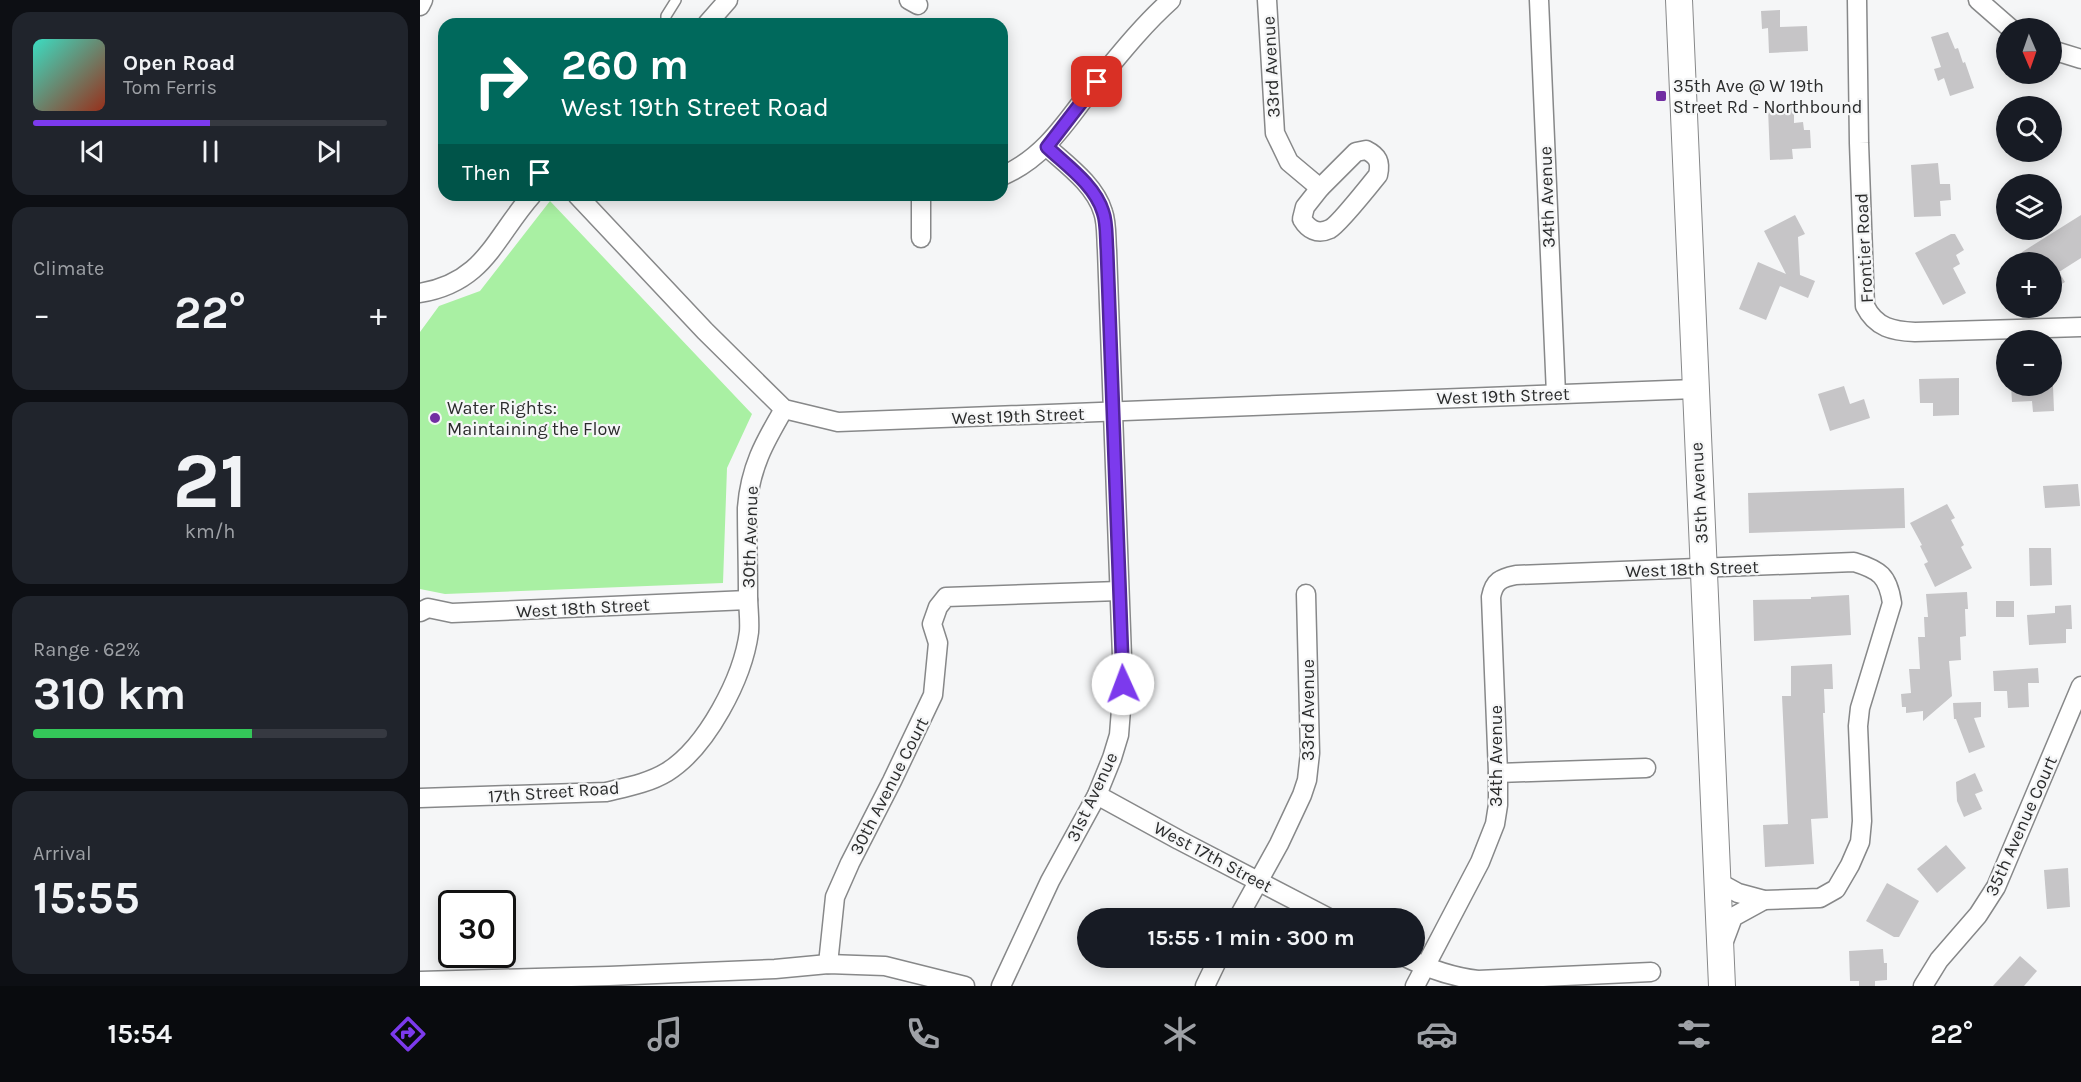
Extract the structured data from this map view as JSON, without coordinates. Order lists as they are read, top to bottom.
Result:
{
  "streets": {
    "main road": ["35th Avenue"],
    "street": [
      "33rd Avenue",
      "34th Avenue",
      "Frontier Road",
      "West 19th Street",
      "30th Avenue",
      "West 18th Street",
      "30th Avenue Court",
      "17th Street Road",
      "31st Avenue",
      "35th Avenue Court",
      "West 17th Street"
    ]
  },
  "crossings": [
    ["33rd Avenue", "West 17th Street"],
    ["34th Avenue", "West 19th Street"],
    ["34th Avenue", "West 18th Street"],
    ["West 19th Street", "35th Avenue"],
    ["West 19th Street", "30th Avenue"],
    ["West 19th Street", "31st Avenue"],
    ["35th Avenue", "West 18th Street"],
    ["30th Avenue", "West 18th Street"],
    ["30th Avenue", "17th Street Road"],
    ["West 18th Street", "17th Street Road"],
    ["30th Avenue Court", "31st Avenue"],
    ["31st Avenue", "West 17th Street"]
  ],
  "places": {
    "transit": ["35th Ave @ W 19th Street Rd - Northbound"],
    "other": ["Water Rights: Maintaining the Flow"]
  },
  "north": "bottom",
  "page": {
    "map_buttons": ["+", "−"],
    "turn": ["260 m", "West 19th Street Road"],
    "song": ["Open Road", "Tom Ferris"],
    "then": "Then",
    "tile": [
      "Climate",
      ["21", "km/h"],
      ["Range · 62%", "310 km"],
      ["Arrival", "15:55"]
    ],
    "heat": ["−", "22°", "+"],
    "limit": "30",
    "trip": "15:55 · 1 min · 300 m",
    "tabs": ["15:54", "22°"]
  }
}
